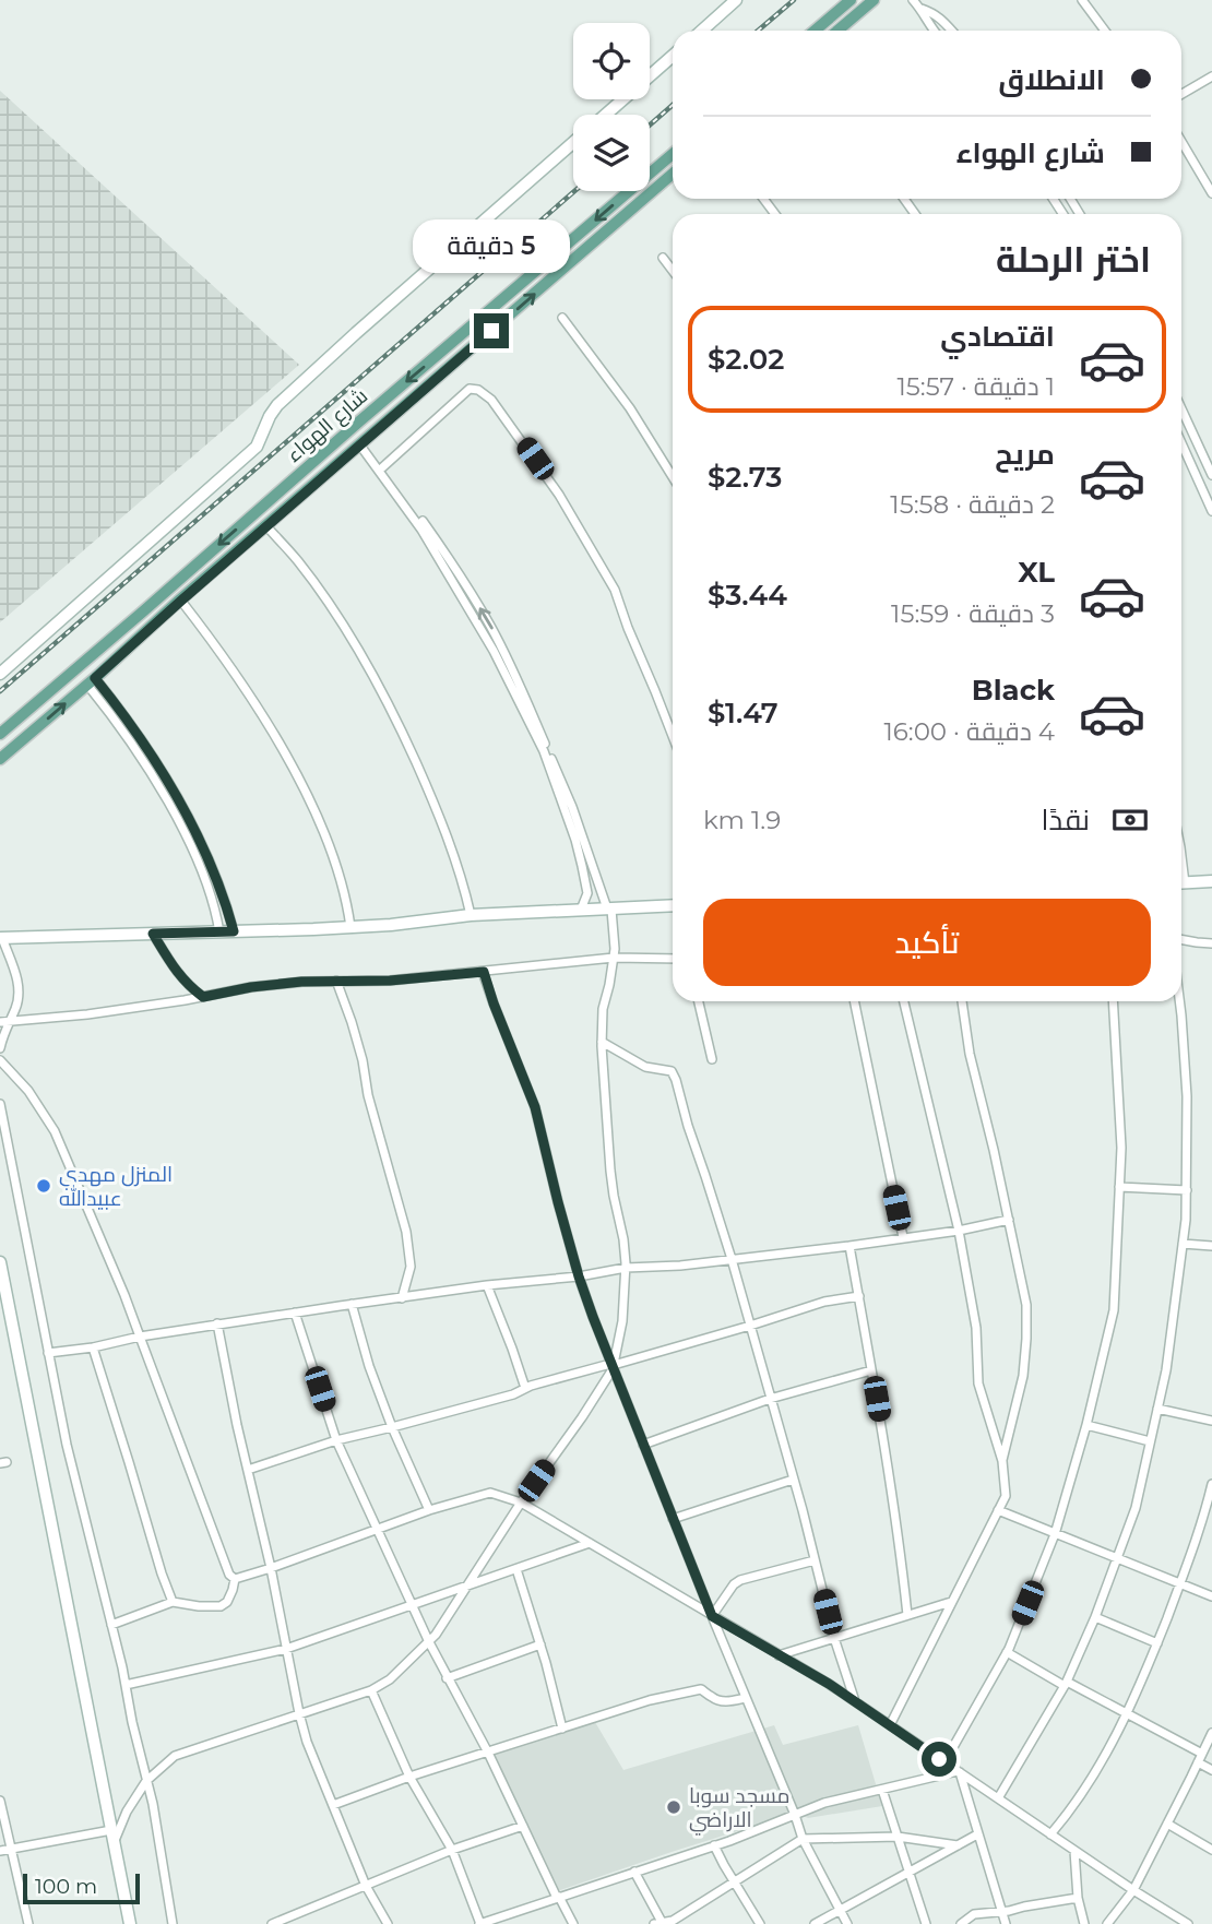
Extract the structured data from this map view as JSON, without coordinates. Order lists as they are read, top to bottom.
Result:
{
  "streets": {
    "main road": ["شارع الهواء"]
  },
  "places": ["المنزل مهدي عبيدالله", "مسجد سوبا الاراضي"],
  "scale_bar": "100 m",
  "page": {
    "banner": ["الانطلاق", "شارع الهواء"],
    "heading": "اختر الرحلة",
    "bubble": "5 دقيقة",
    "list": [
      {
        "name": "اقتصادي",
        "note": "1 دقيقة · 15:57",
        "value": "$2.02"
      },
      {
        "name": "مريح",
        "note": "2 دقيقة · 15:58",
        "value": "$2.73"
      },
      {
        "name": "XL",
        "note": "3 دقيقة · 15:59",
        "value": "$3.44"
      },
      {
        "name": "Black",
        "note": "4 دقيقة · 16:00",
        "value": "$1.47"
      }
    ],
    "pay": ["نقدًا", "1.9 km"],
    "buttons": "تأكيد",
    "scale": "100 m"
  }
}
